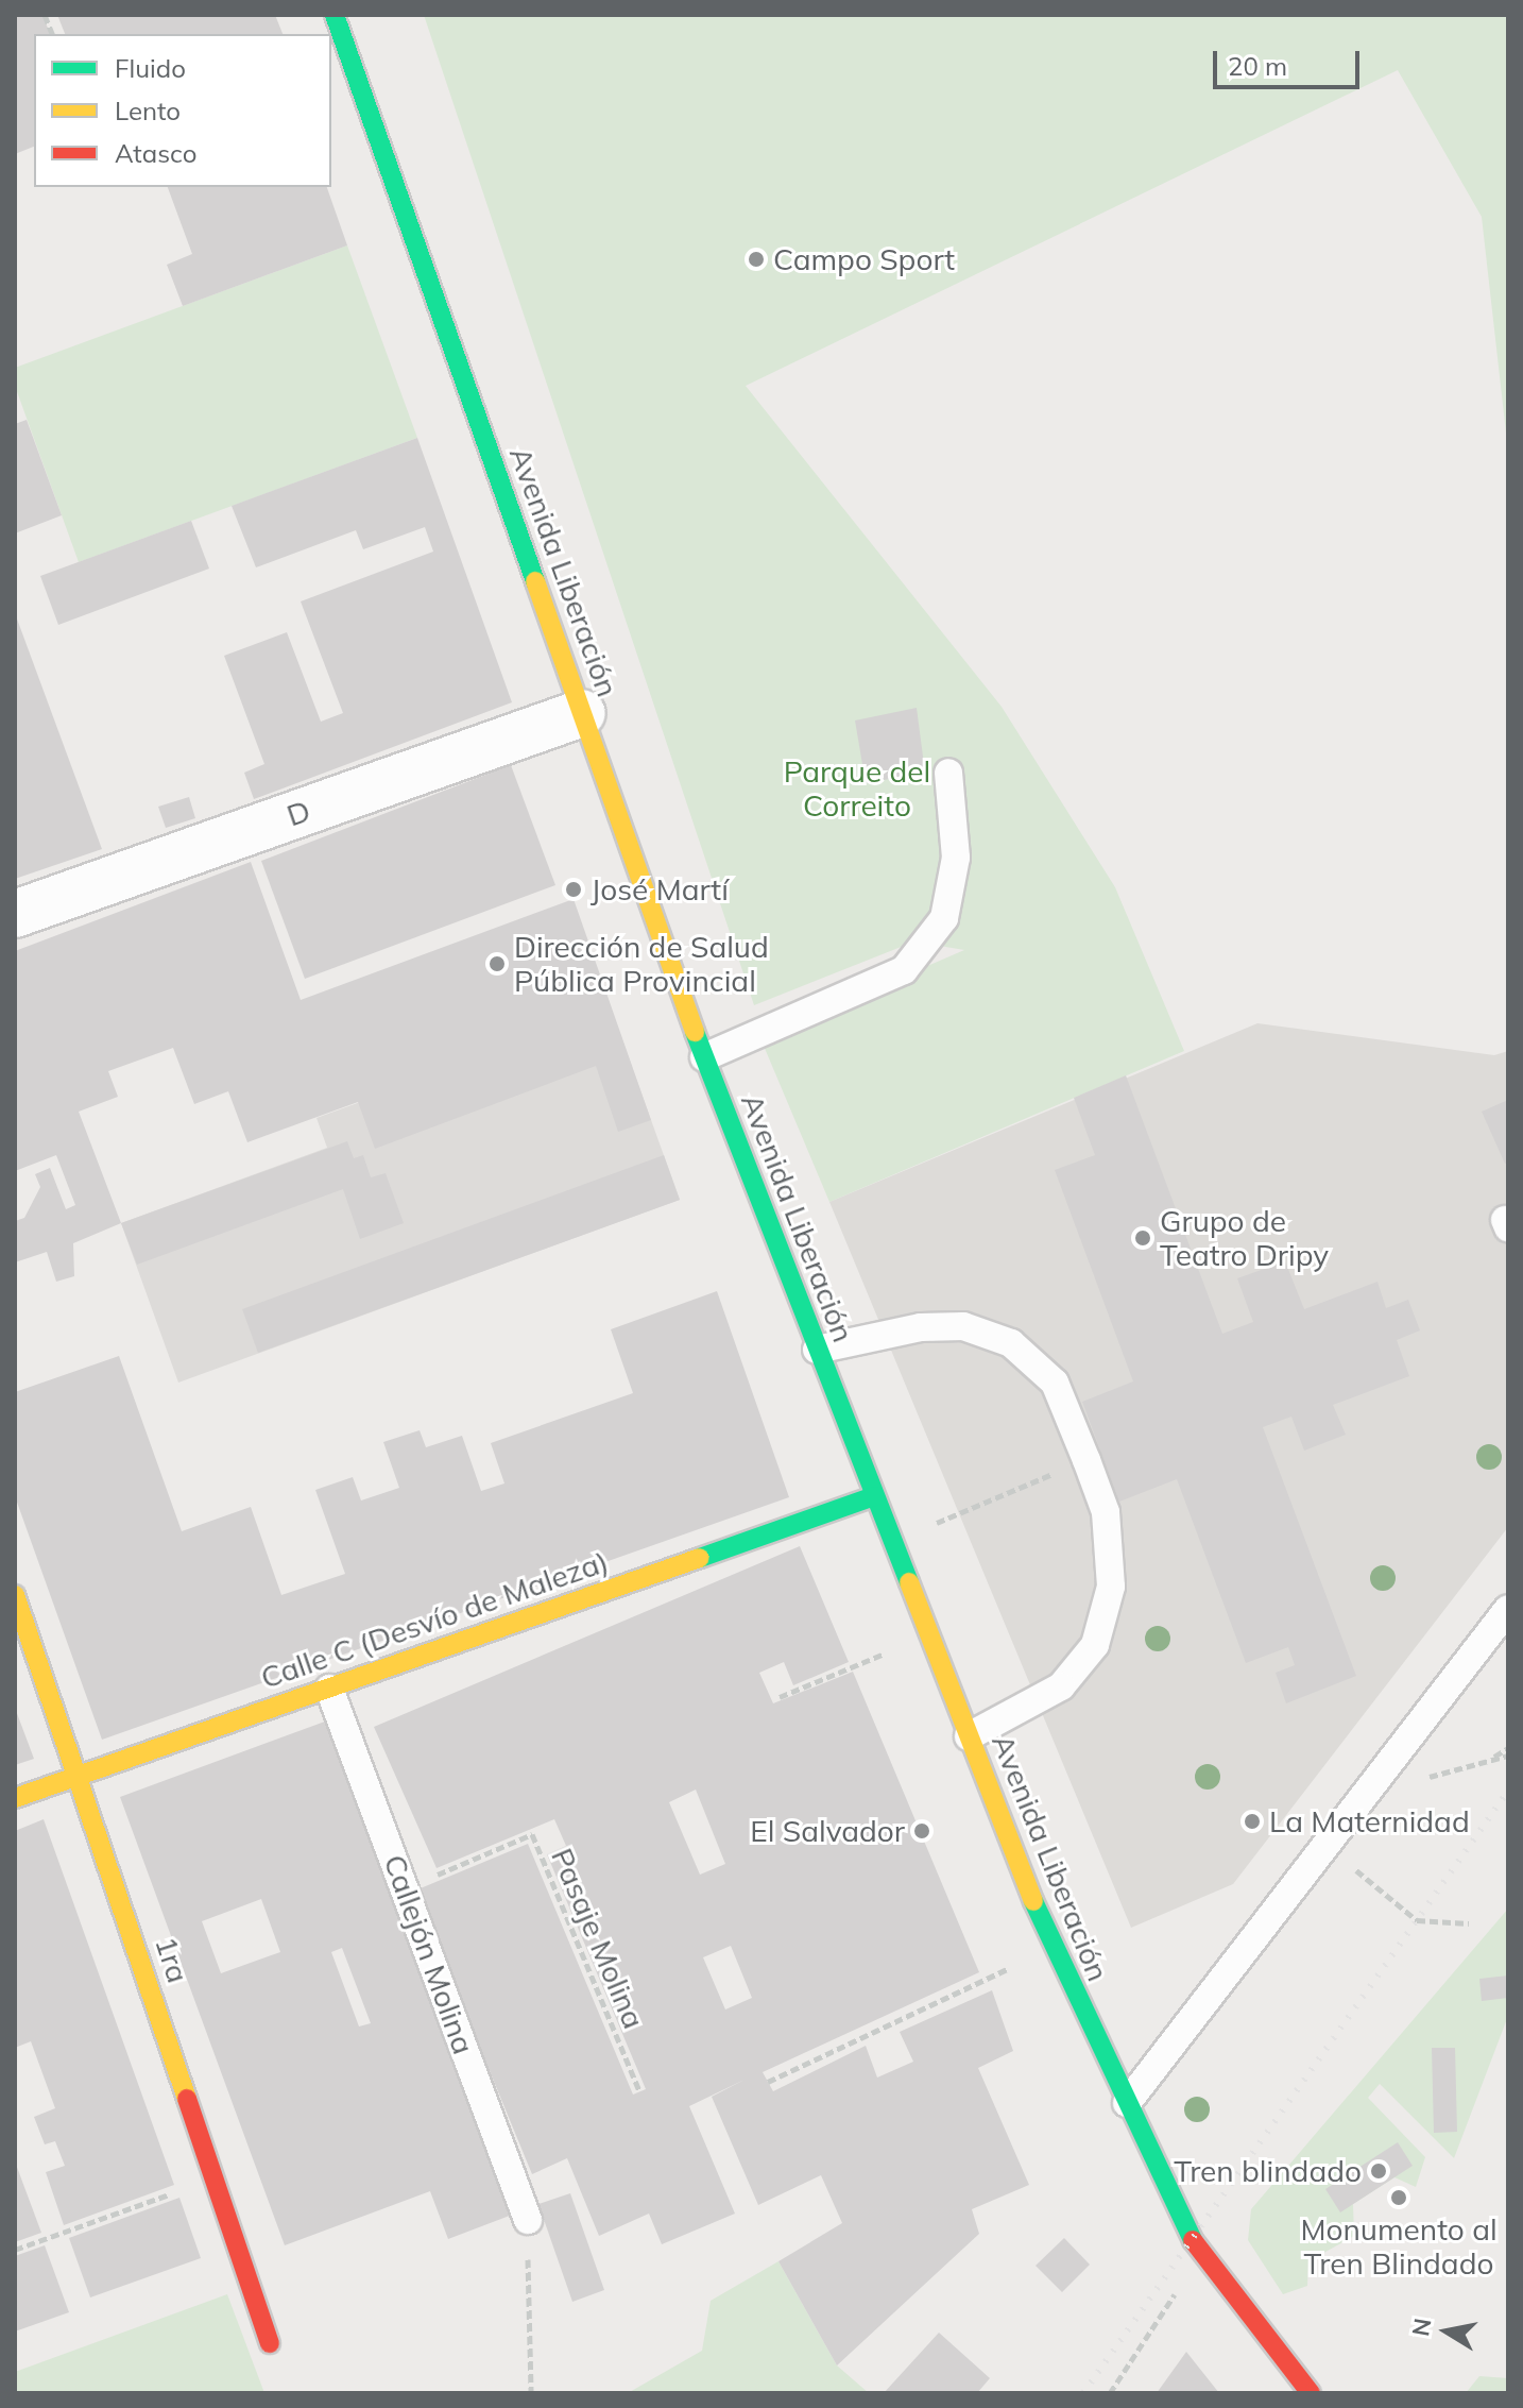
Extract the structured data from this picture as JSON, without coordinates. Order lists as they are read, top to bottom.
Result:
{
  "streets": {
    "main road": ["Avenida Liberación", "Calle C (Desvío de Maleza)", "1ra"],
    "street": ["D"],
    "lane": ["Callejón Molina"],
    "path": ["Pasaje Molina"]
  },
  "crossings": [
    ["Avenida Liberación", "D"],
    ["Avenida Liberación", "Calle C (Desvío de Maleza)"],
    ["Calle C (Desvío de Maleza)", "Callejón Molina"],
    ["Calle C (Desvío de Maleza)", "1ra"],
    ["Pasaje Molina", "Callejón Molina"]
  ],
  "parks": ["Parque del Correito"],
  "places": [
    "Campo Sport",
    "José Martí",
    "Dirección de Salud Pública Provincial",
    "Grupo de Teatro Dripy",
    "La Maternidad",
    "El Salvador",
    "Tren blindado",
    "Monumento al Tren Blindado"
  ],
  "legend": ["Fluido", "Lento", "Atasco"],
  "scale_bar": "20 m",
  "north": "left"
}
